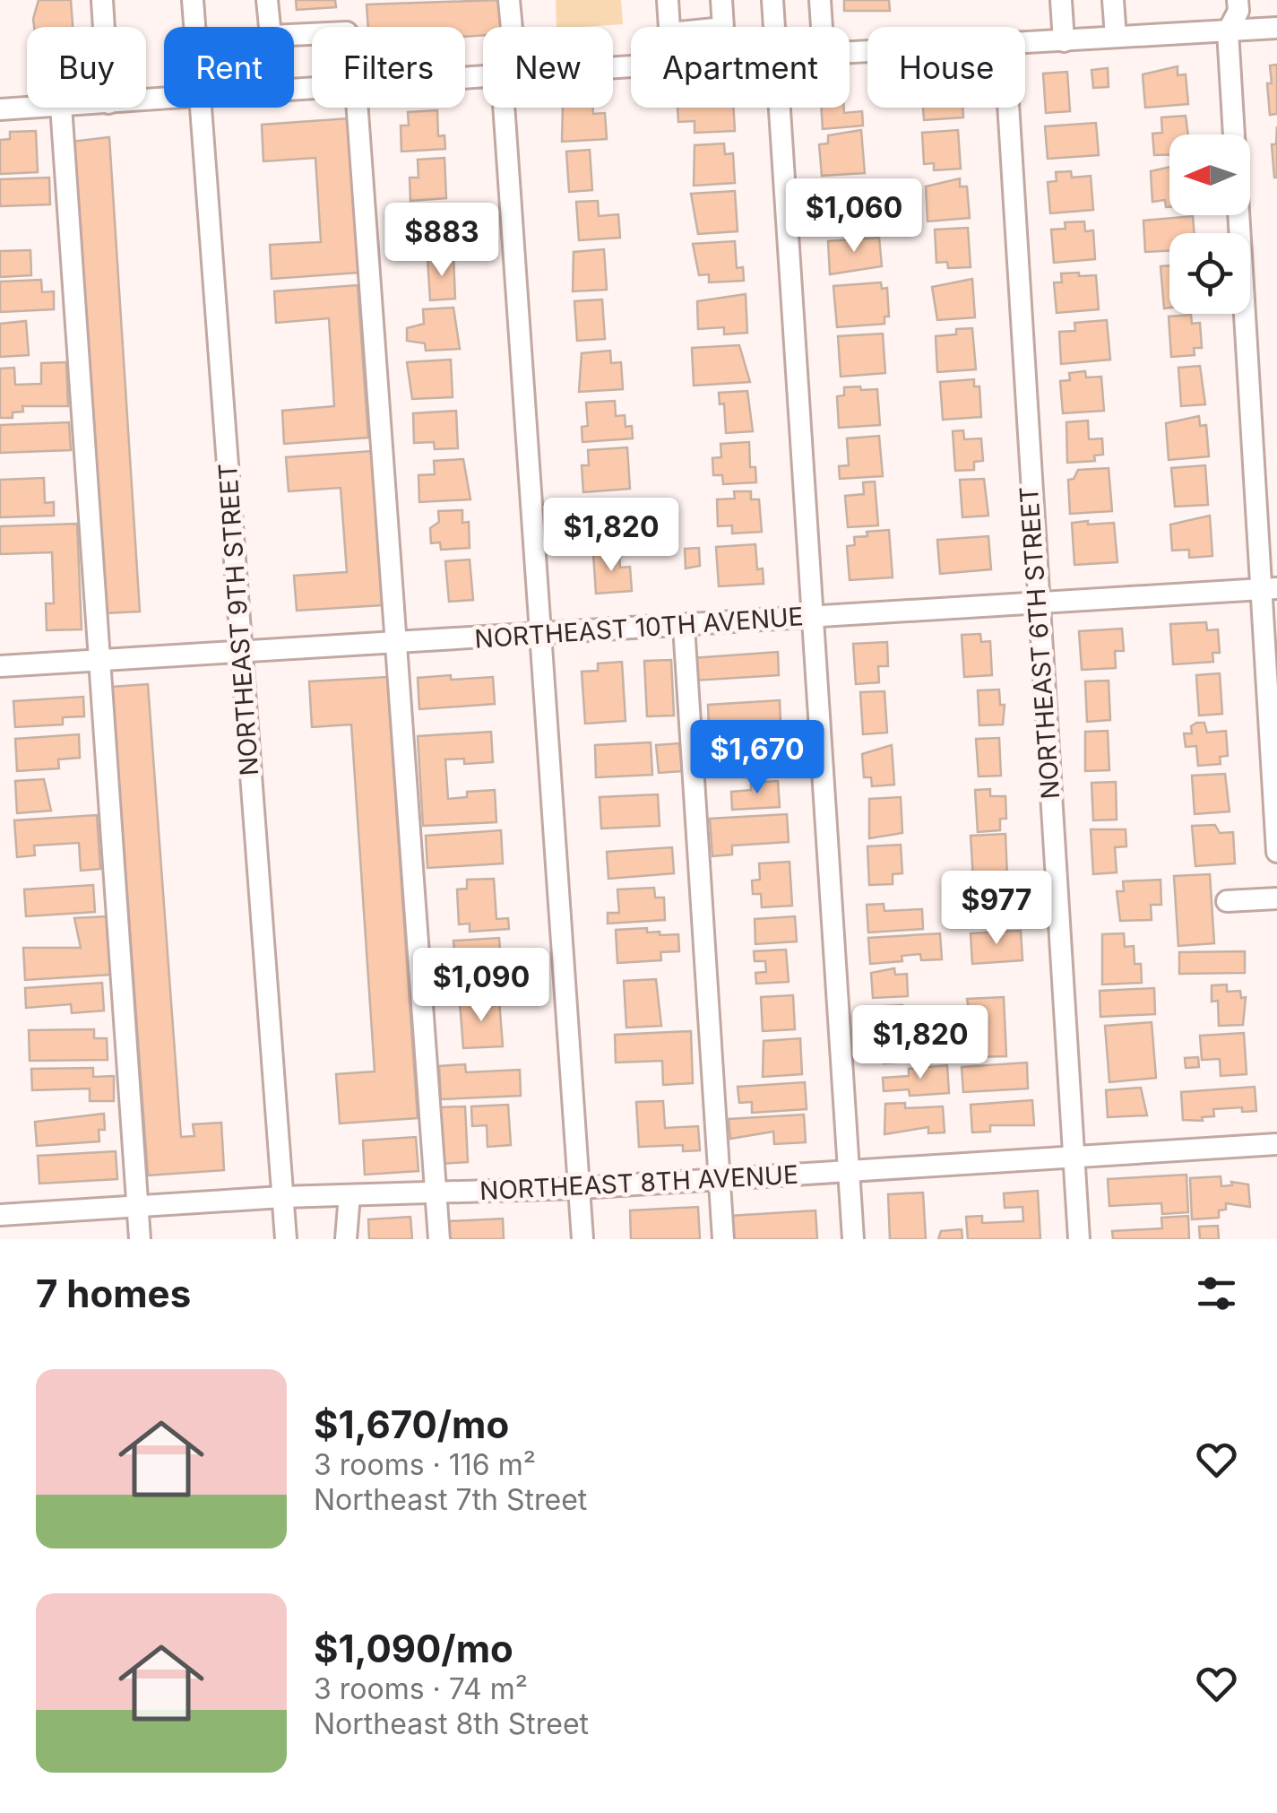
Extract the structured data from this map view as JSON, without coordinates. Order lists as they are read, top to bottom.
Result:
{
  "streets": {
    "street": [
      "NORTHEAST 9TH STREET",
      "NORTHEAST 10TH AVENUE",
      "NORTHEAST 6TH STREET",
      "NORTHEAST 8TH AVENUE"
    ]
  },
  "crossings": [
    ["NORTHEAST 9TH STREET", "NORTHEAST 10TH AVENUE"],
    ["NORTHEAST 9TH STREET", "NORTHEAST 8TH AVENUE"],
    ["NORTHEAST 10TH AVENUE", "NORTHEAST 6TH STREET"],
    ["NORTHEAST 6TH STREET", "NORTHEAST 8TH AVENUE"]
  ],
  "north": "left",
  "page": {
    "chip": [
      "Buy",
      "Rent",
      "Filters",
      "New",
      "Apartment",
      "House"
    ],
    "price": [
      "$1,060",
      "$883",
      "$1,820",
      "$1,670",
      "$977",
      "$1,090",
      "$1,820"
    ],
    "heading": "7 homes",
    "list": [
      {
        "name": "$1,670/mo",
        "note": "3 rooms · 116 m² · Northeast 7th Street"
      },
      {
        "name": "$1,090/mo",
        "note": "3 rooms · 74 m² · Northeast 8th Street"
      }
    ]
  }
}
